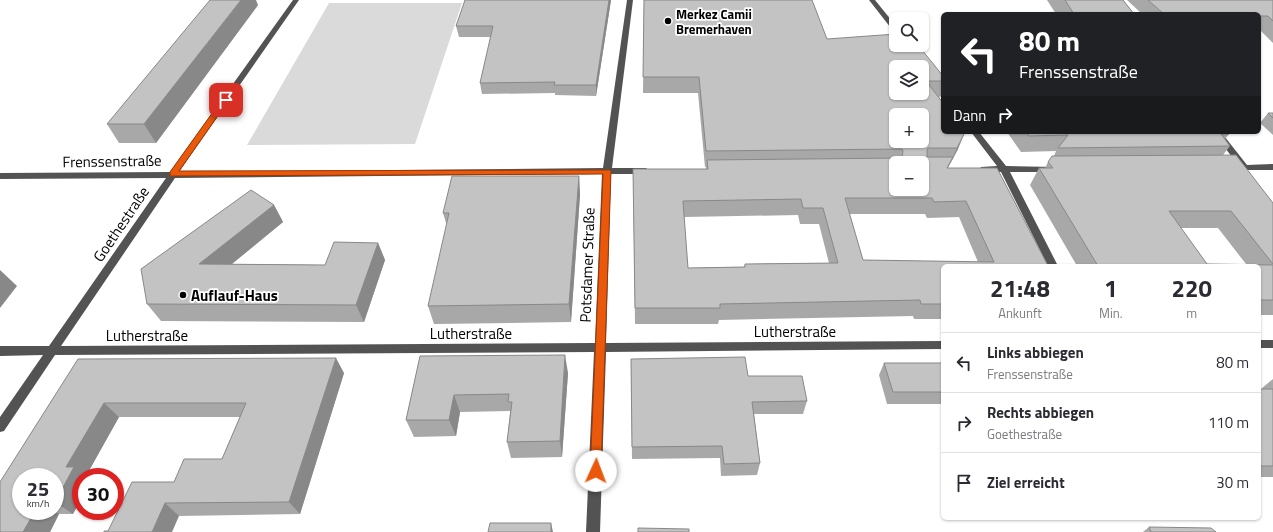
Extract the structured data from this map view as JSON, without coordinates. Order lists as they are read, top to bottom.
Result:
{
  "streets": {
    "street": [
      "Frenssenstraße",
      "Goethestraße",
      "Potsdamer Straße",
      "Lutherstraße"
    ]
  },
  "crossings": [
    ["Frenssenstraße", "Goethestraße"],
    ["Frenssenstraße", "Potsdamer Straße"],
    ["Goethestraße", "Lutherstraße"],
    ["Potsdamer Straße", "Lutherstraße"]
  ],
  "places": ["Merkez Camii Bremerhaven", "Auflauf-Haus"],
  "page": {
    "map_buttons": ["+", "−"],
    "turn": ["80 m", "Frenssenstraße"],
    "then": "Dann",
    "eta": [
      "21:48",
      "Ankunft",
      "1",
      "Min.",
      "220",
      "m"
    ],
    "list": [
      {
        "name": "Links abbiegen",
        "note": "Frenssenstraße",
        "value": "80 m"
      },
      {
        "name": "Rechts abbiegen",
        "note": "Goethestraße",
        "value": "110 m"
      },
      {
        "name": "Ziel erreicht",
        "value": "30 m"
      }
    ],
    "speed": "25 km/h",
    "limit": "30"
  }
}
